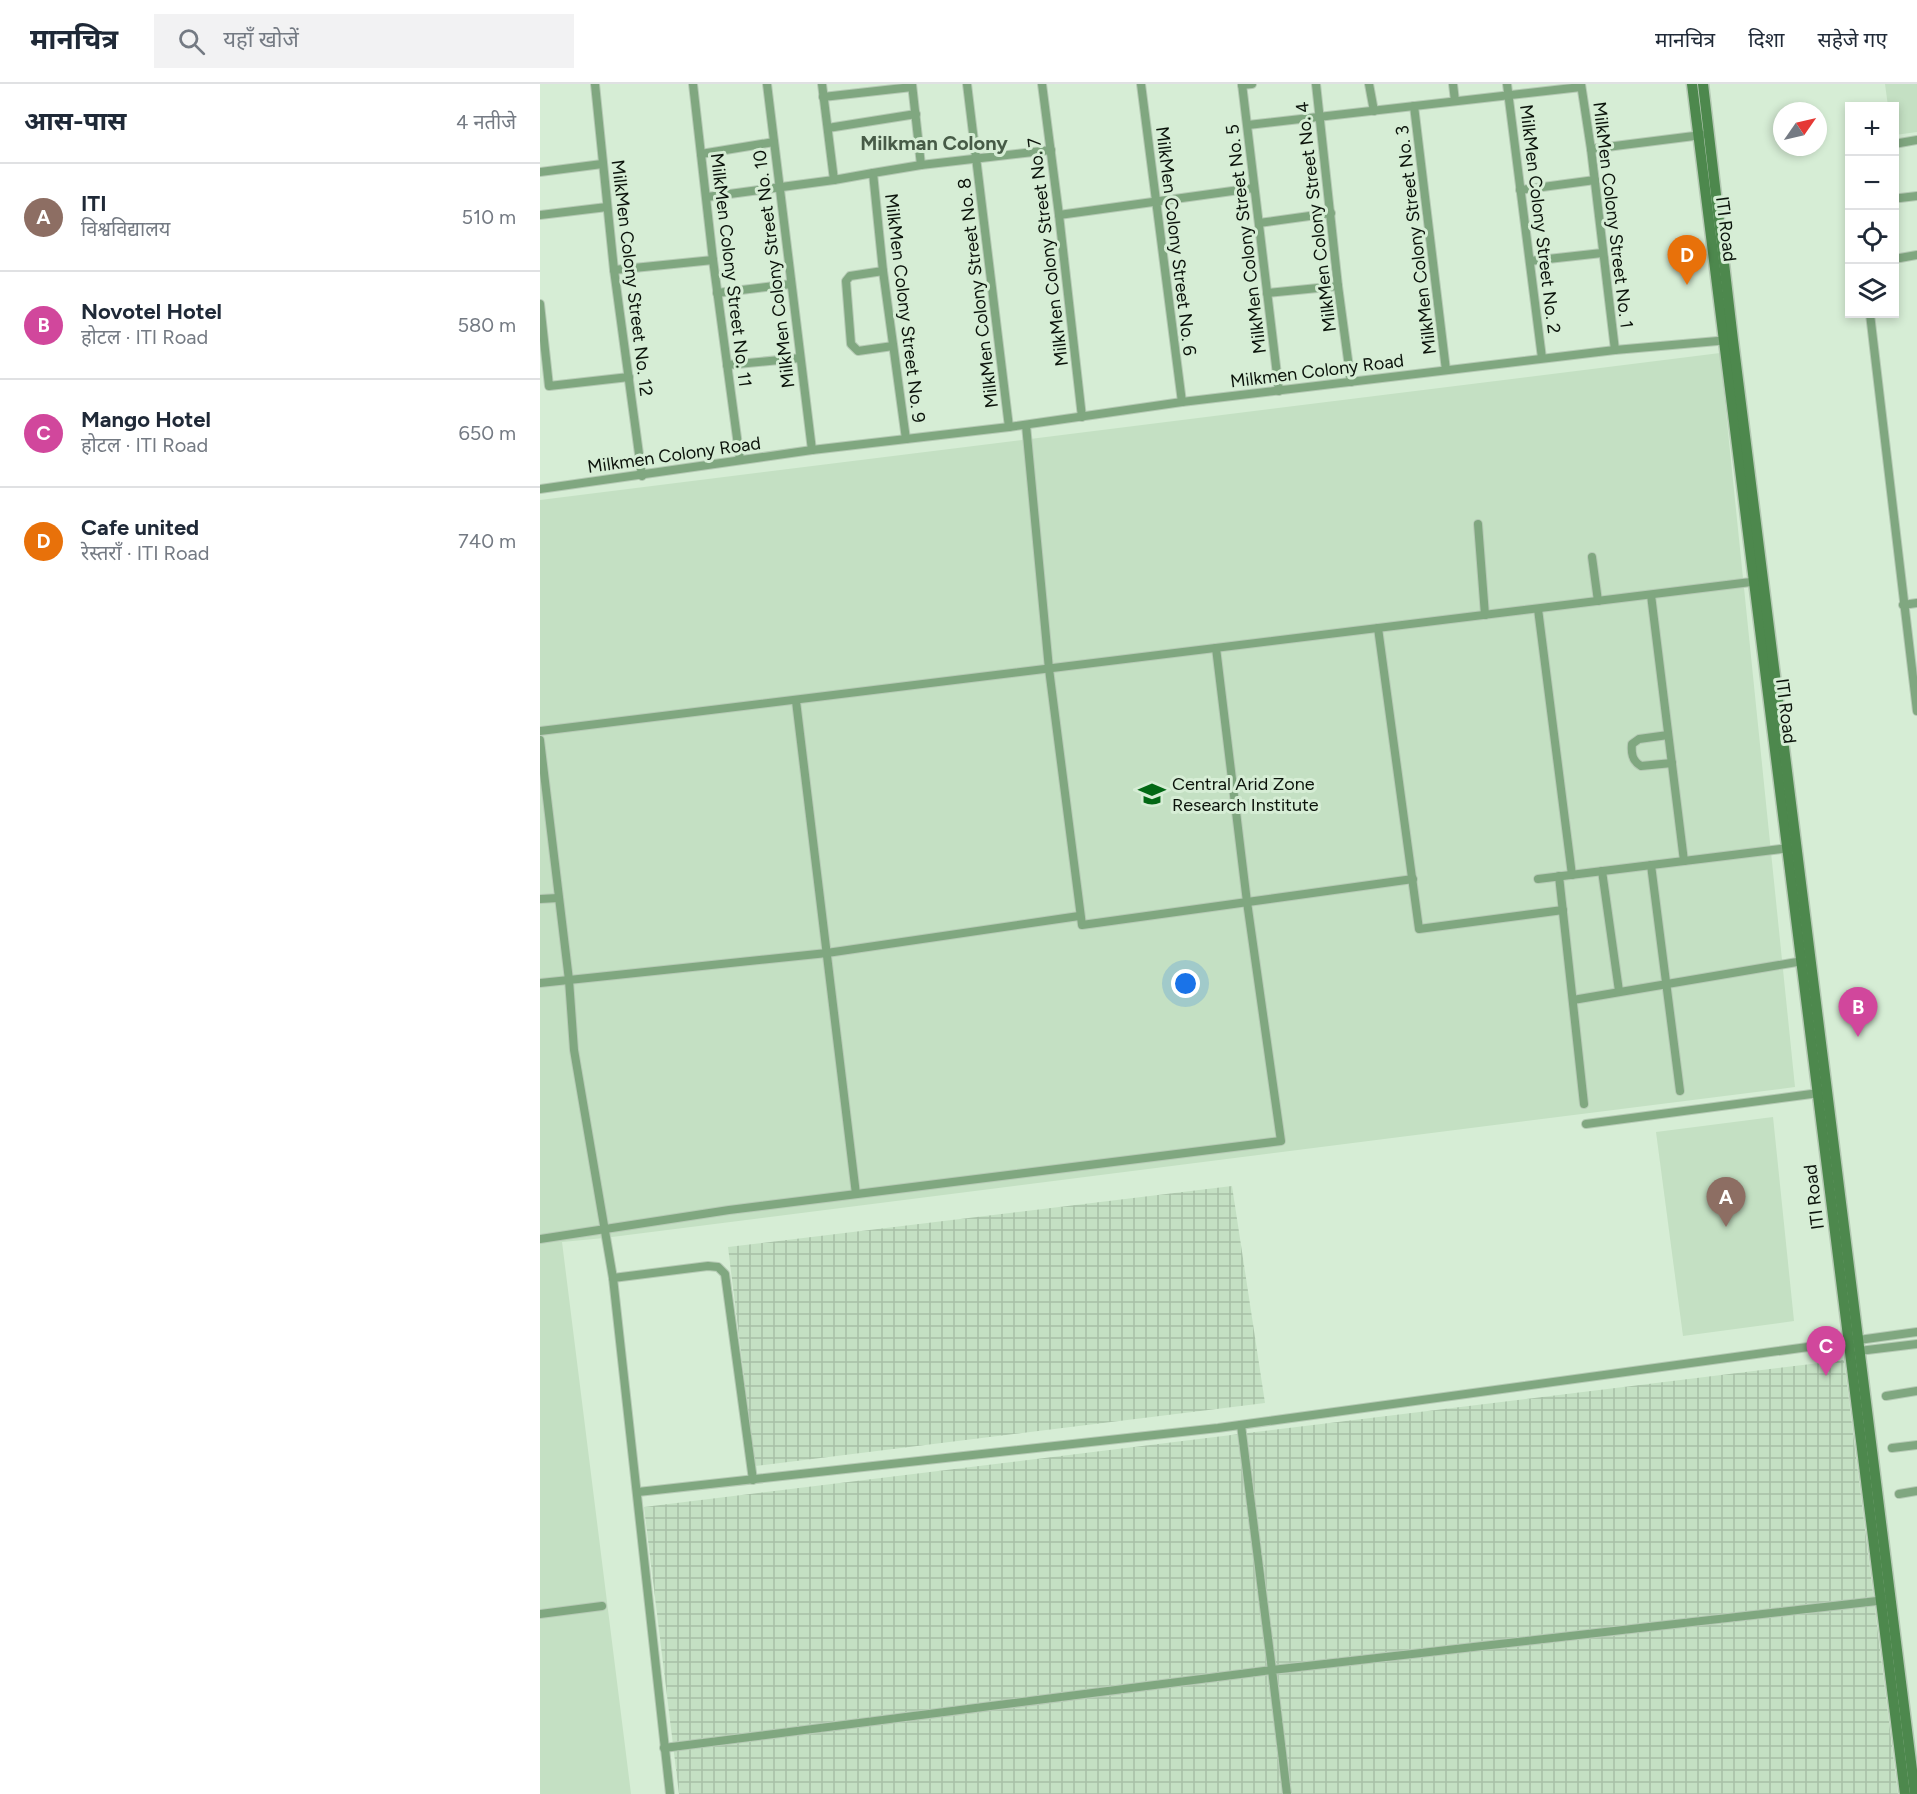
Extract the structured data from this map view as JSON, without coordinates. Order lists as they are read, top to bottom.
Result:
{
  "streets": {
    "street": [
      "MilkMen Colony Street No. 1",
      "MilkMen Colony Street No. 4",
      "MilkMen Colony Street No. 2",
      "ITI Road",
      "MilkMen Colony Street No. 5",
      "MilkMen Colony Street No. 3",
      "MilkMen Colony Street No. 6",
      "MilkMen Colony Street No. 7",
      "MilkMen Colony Street No. 10",
      "MilkMen Colony Street No. 11",
      "MilkMen Colony Street No. 12",
      "MilkMen Colony Street No. 8",
      "MilkMen Colony Street No. 9",
      "Milkmen Colony Road"
    ]
  },
  "crossings": [
    ["MilkMen Colony Street No. 1", "Milkmen Colony Road"],
    ["MilkMen Colony Street No. 4", "Milkmen Colony Road"],
    ["MilkMen Colony Street No. 2", "Milkmen Colony Road"],
    ["ITI Road", "Milkmen Colony Road"],
    ["MilkMen Colony Street No. 5", "Milkmen Colony Road"],
    ["MilkMen Colony Street No. 3", "Milkmen Colony Road"],
    ["MilkMen Colony Street No. 6", "Milkmen Colony Road"],
    ["MilkMen Colony Street No. 7", "Milkmen Colony Road"],
    ["MilkMen Colony Street No. 10", "MilkMen Colony Street No. 9"],
    ["MilkMen Colony Street No. 10", "Milkmen Colony Road"],
    ["MilkMen Colony Street No. 11", "MilkMen Colony Street No. 9"],
    ["MilkMen Colony Street No. 11", "Milkmen Colony Road"],
    ["MilkMen Colony Street No. 12", "Milkmen Colony Road"],
    ["MilkMen Colony Street No. 8", "Milkmen Colony Road"],
    ["MilkMen Colony Street No. 9", "Milkmen Colony Road"]
  ],
  "districts": ["Milkman Colony"],
  "places": {
    "school or university": ["Central Arid Zone Research Institute"]
  },
  "north": "top right",
  "page": {
    "header": "मानचित्र",
    "search": "यहाँ खोजें",
    "nav": ["मानचित्र", "दिशा", "सहेजे गए"],
    "heading": ["आस-पास", "4 नतीजे"],
    "map_buttons": ["+", "−"],
    "list": [
      {
        "mark": "A",
        "name": "ITI",
        "note": "विश्वविद्यालय",
        "value": "510 m"
      },
      {
        "mark": "B",
        "name": "Novotel Hotel",
        "note": "होटल · ITI Road",
        "value": "580 m"
      },
      {
        "mark": "C",
        "name": "Mango Hotel",
        "note": "होटल · ITI Road",
        "value": "650 m"
      },
      {
        "mark": "D",
        "name": "Cafe united",
        "note": "रेस्तराँ · ITI Road",
        "value": "740 m"
      }
    ],
    "pins": [
      "D",
      "B",
      "A",
      "C"
    ]
  }
}
